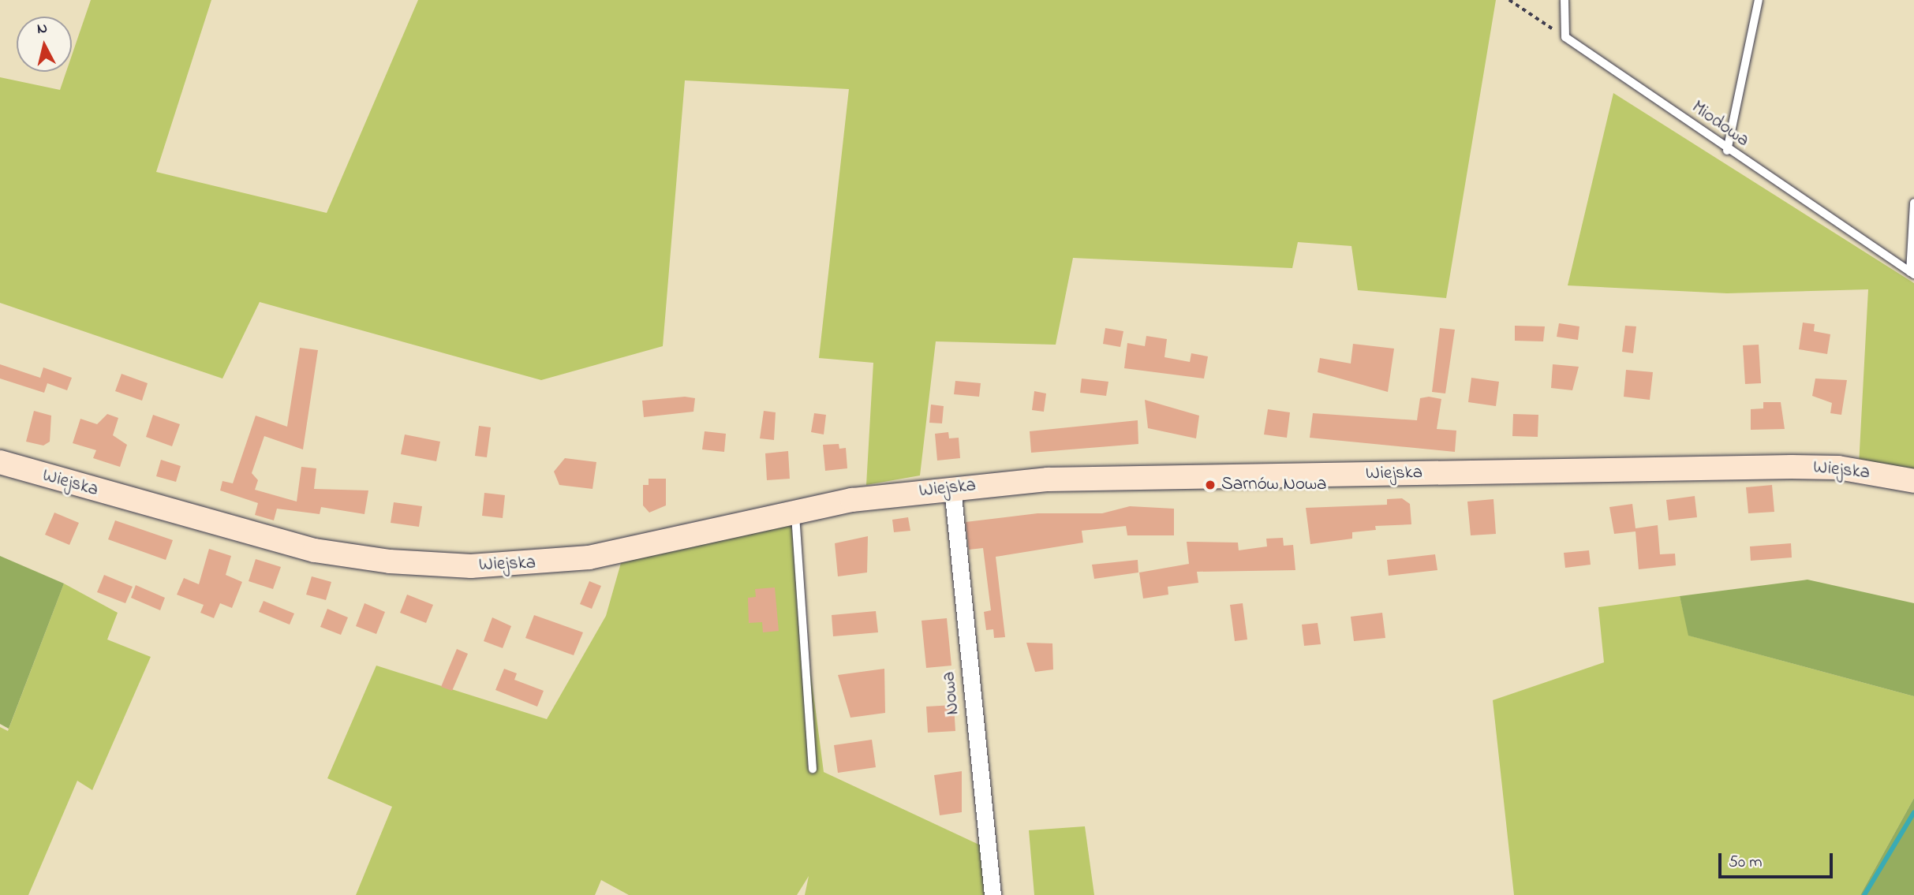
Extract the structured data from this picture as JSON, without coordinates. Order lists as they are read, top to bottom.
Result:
{
  "streets": {
    "street": ["Wiejska", "Nowa"],
    "lane": ["Miodowa"]
  },
  "crossings": [
    ["Wiejska", "Nowa"]
  ],
  "places": ["Sarnów Nowa"],
  "scale_bar": "50 m",
  "north": "top"
}
